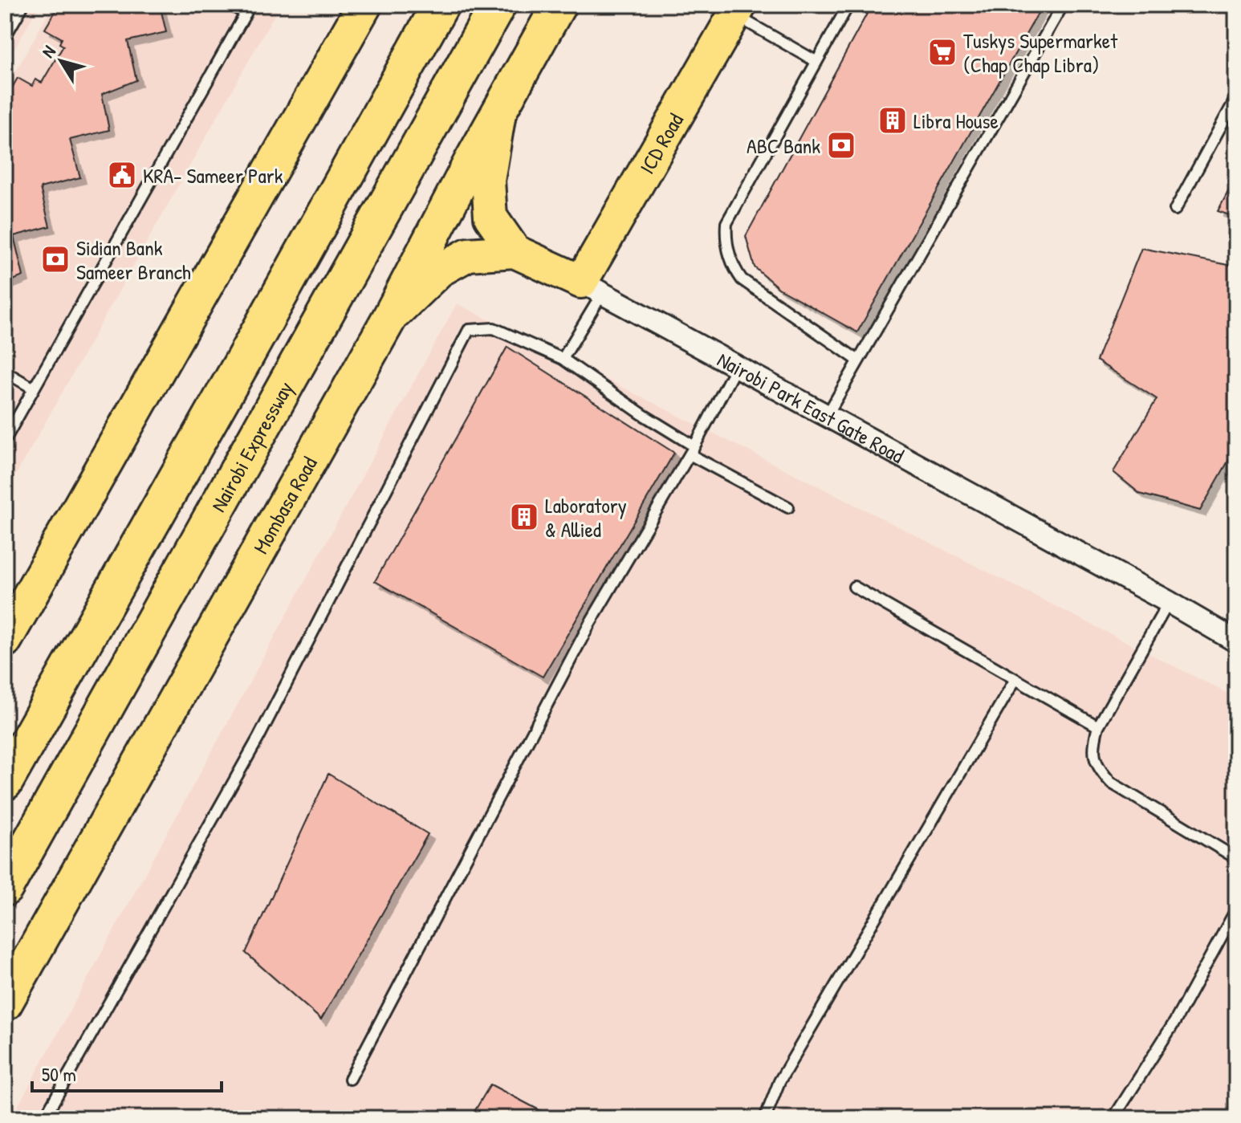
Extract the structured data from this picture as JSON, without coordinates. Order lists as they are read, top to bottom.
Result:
{
  "streets": {
    "highway": ["Nairobi Expressway", "Mombasa Road"],
    "main road": ["ICD Road", "Nairobi Park East Gate Road"]
  },
  "crossings": [
    ["ICD Road", "Nairobi Park East Gate Road"],
    ["Nairobi Park East Gate Road", "Mombasa Road"]
  ],
  "places": {
    "supermarket": ["Tuskys Supermarket (Chap Chap Libra)"],
    "building": ["Libra House", "Laboratory & Allied"],
    "bank": ["ABC Bank", "Sidian Bank Sameer Branch"],
    "public building": ["KRA- Sameer Park"]
  },
  "scale_bar": "50 m",
  "north": "top left"
}
